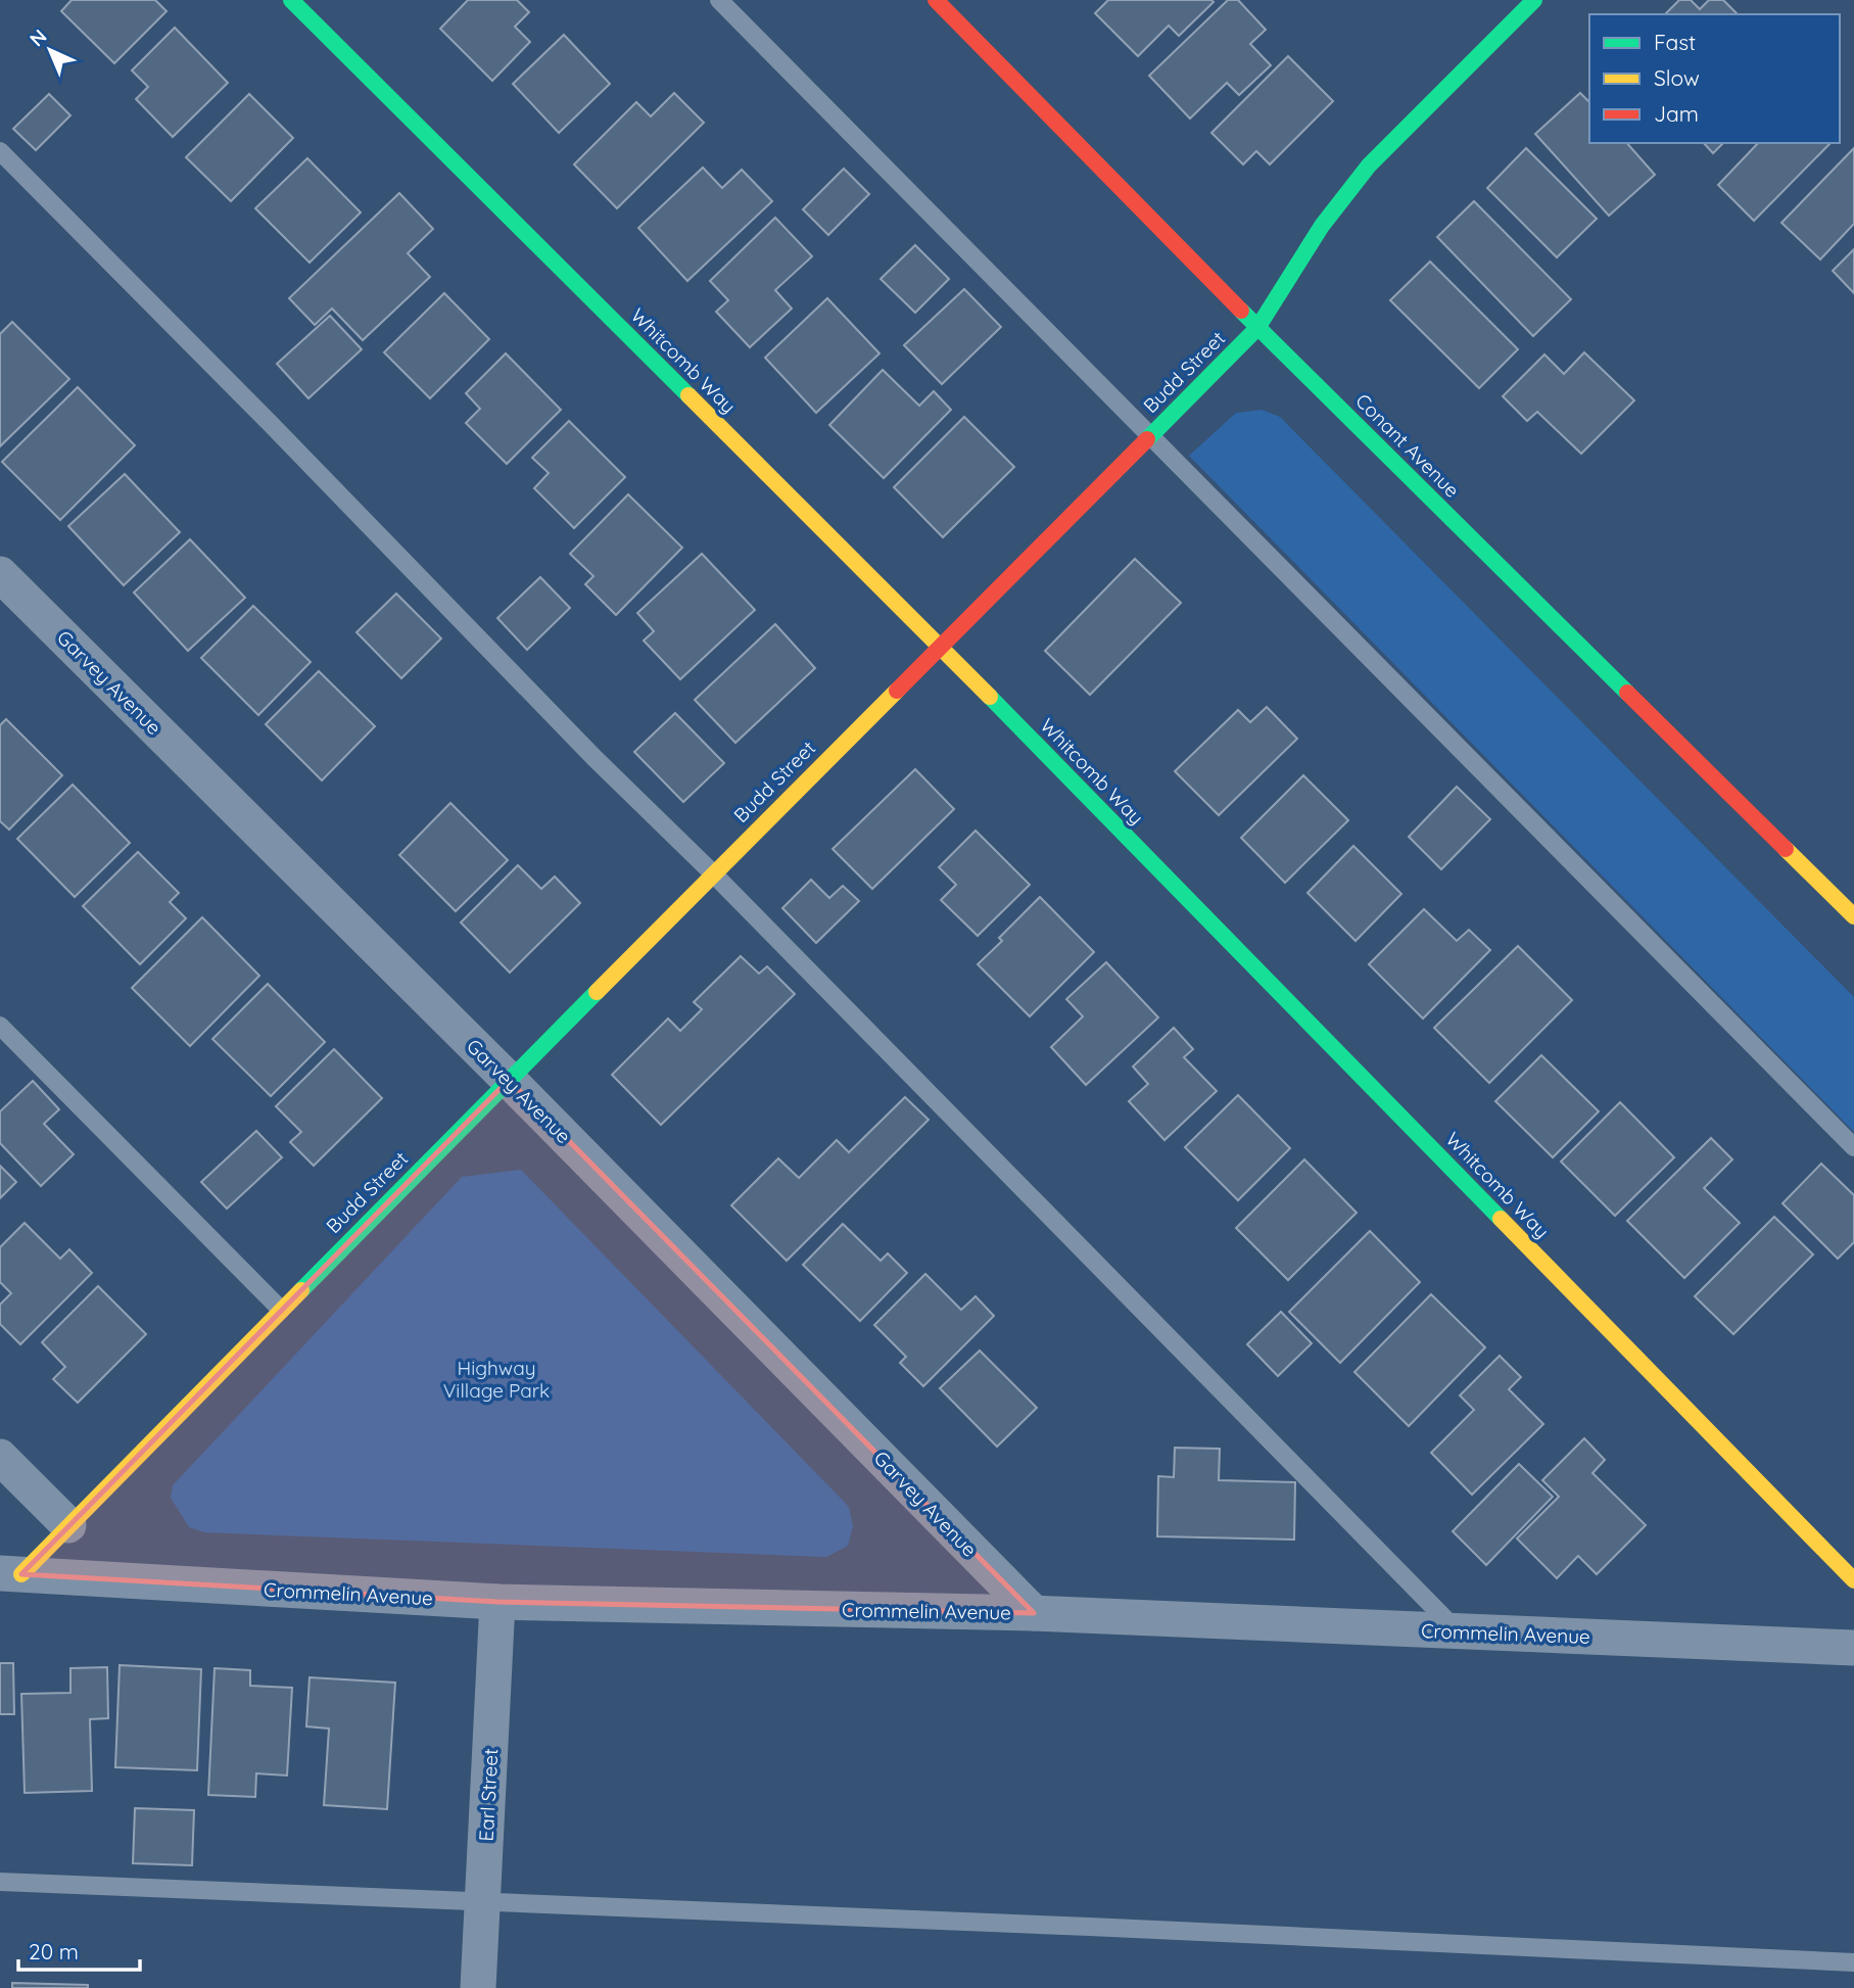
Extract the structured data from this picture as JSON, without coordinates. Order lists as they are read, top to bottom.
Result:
{
  "streets": {
    "street": [
      "Whitcomb Way",
      "Budd Street",
      "Conant Avenue",
      "Garvey Avenue",
      "Crommelin Avenue",
      "Earl Street"
    ]
  },
  "crossings": [
    ["Whitcomb Way", "Budd Street"],
    ["Budd Street", "Conant Avenue"],
    ["Budd Street", "Garvey Avenue"],
    ["Budd Street", "Crommelin Avenue"],
    ["Garvey Avenue", "Crommelin Avenue"],
    ["Crommelin Avenue", "Earl Street"]
  ],
  "parks": ["Highway Village Park"],
  "legend": ["Fast", "Slow", "Jam"],
  "scale_bar": "20 m",
  "north": "top left"
}
